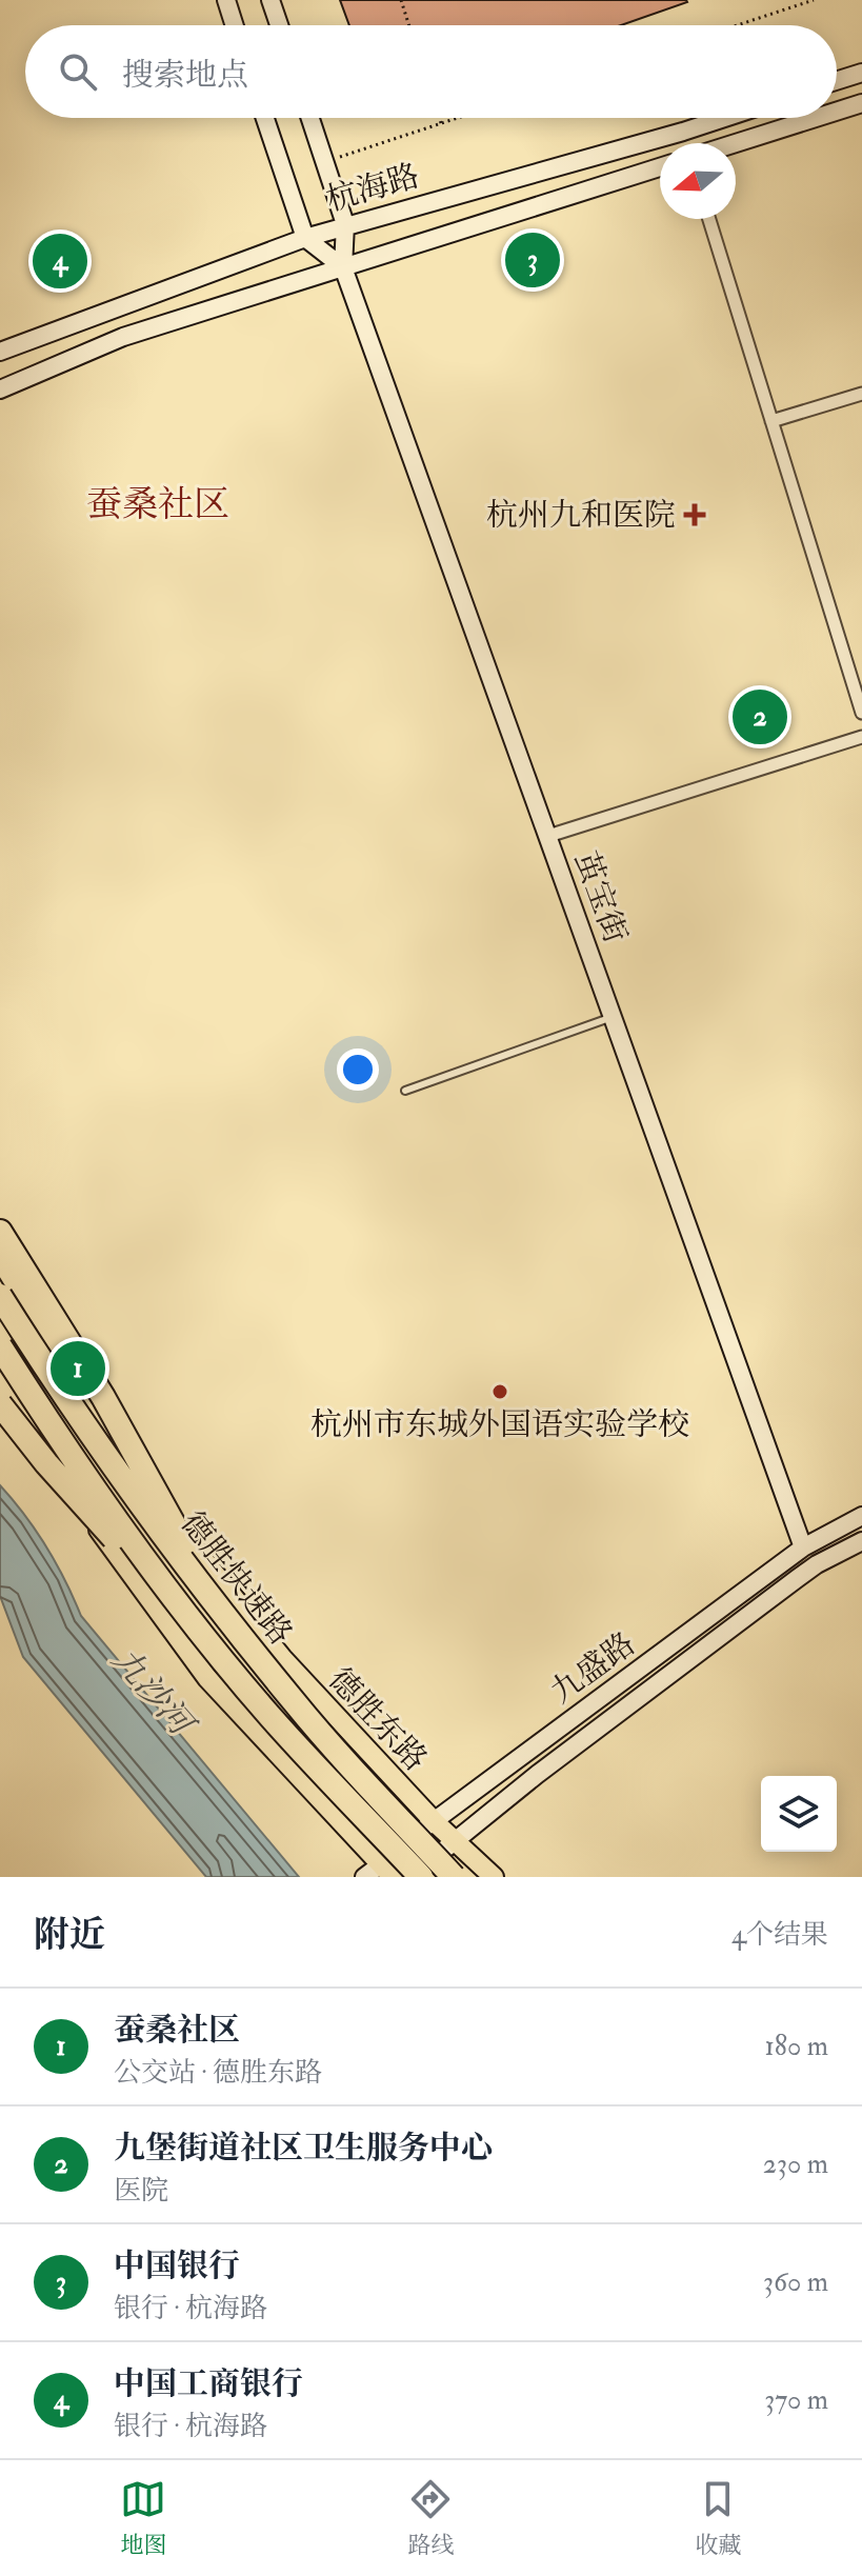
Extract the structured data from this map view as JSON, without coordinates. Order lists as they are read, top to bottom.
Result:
{
  "streets": {
    "highway": ["德胜快速路"],
    "main road": ["德胜东路"],
    "street": ["杭海路", "茧宝街", "九盛路"]
  },
  "crossings": [
    ["杭海路", "茧宝街"],
    ["茧宝街", "九盛路"],
    ["九盛路", "德胜东路"]
  ],
  "districts": ["蚕桑社区"],
  "water": ["九沙河"],
  "places": {
    "health": ["杭州九和医院"],
    "other": ["杭州市东城外国语实验学校"]
  },
  "north": "left",
  "page": {
    "search": "搜索地点",
    "pins": [
      "3",
      "4",
      "2",
      "1"
    ],
    "heading": ["附近", "4个结果"],
    "list": [
      {
        "mark": "1",
        "name": "蚕桑社区",
        "note": "公交站 · 德胜东路",
        "value": "180 m"
      },
      {
        "mark": "2",
        "name": "九堡街道社区卫生服务中心",
        "note": "医院",
        "value": "230 m"
      },
      {
        "mark": "3",
        "name": "中国银行",
        "note": "银行 · 杭海路",
        "value": "360 m"
      },
      {
        "mark": "4",
        "name": "中国工商银行",
        "note": "银行 · 杭海路",
        "value": "370 m"
      }
    ],
    "nav": ["地图", "路线", "收藏"]
  }
}
